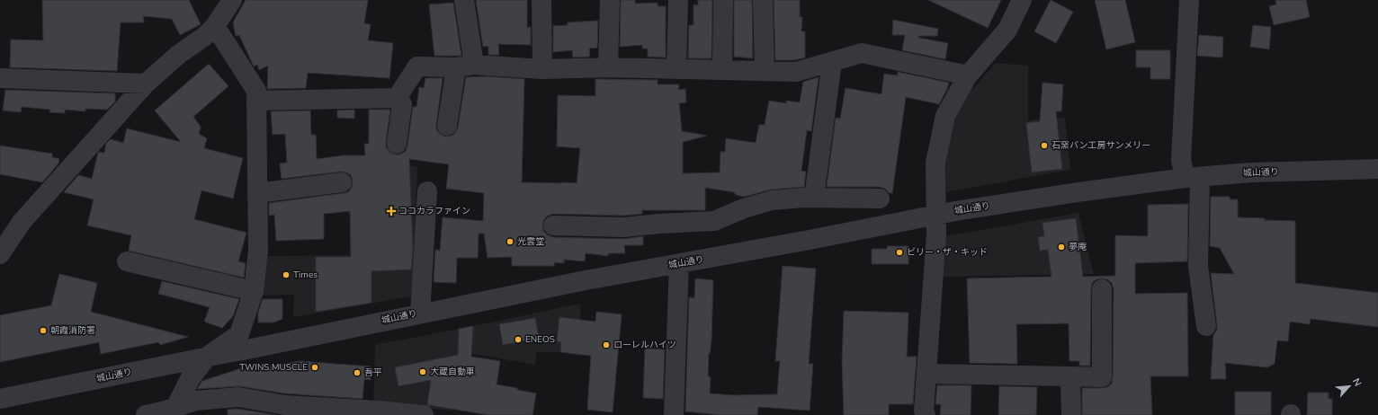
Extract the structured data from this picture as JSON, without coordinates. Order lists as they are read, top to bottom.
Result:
{
  "streets": {
    "street": ["城山通り"]
  },
  "places": {
    "other": [
      "石窯パン工房サンメリー",
      "光雲堂",
      "夢庵",
      "ビリー・ザ・キッド",
      "Times",
      "朝霞消防署",
      "ENEOS",
      "ローレルハイツ",
      "TWINS MUSCLE",
      "大蔵自動車",
      "吾平"
    ],
    "health": ["ココカラファイン"]
  },
  "north": "top right"
}
